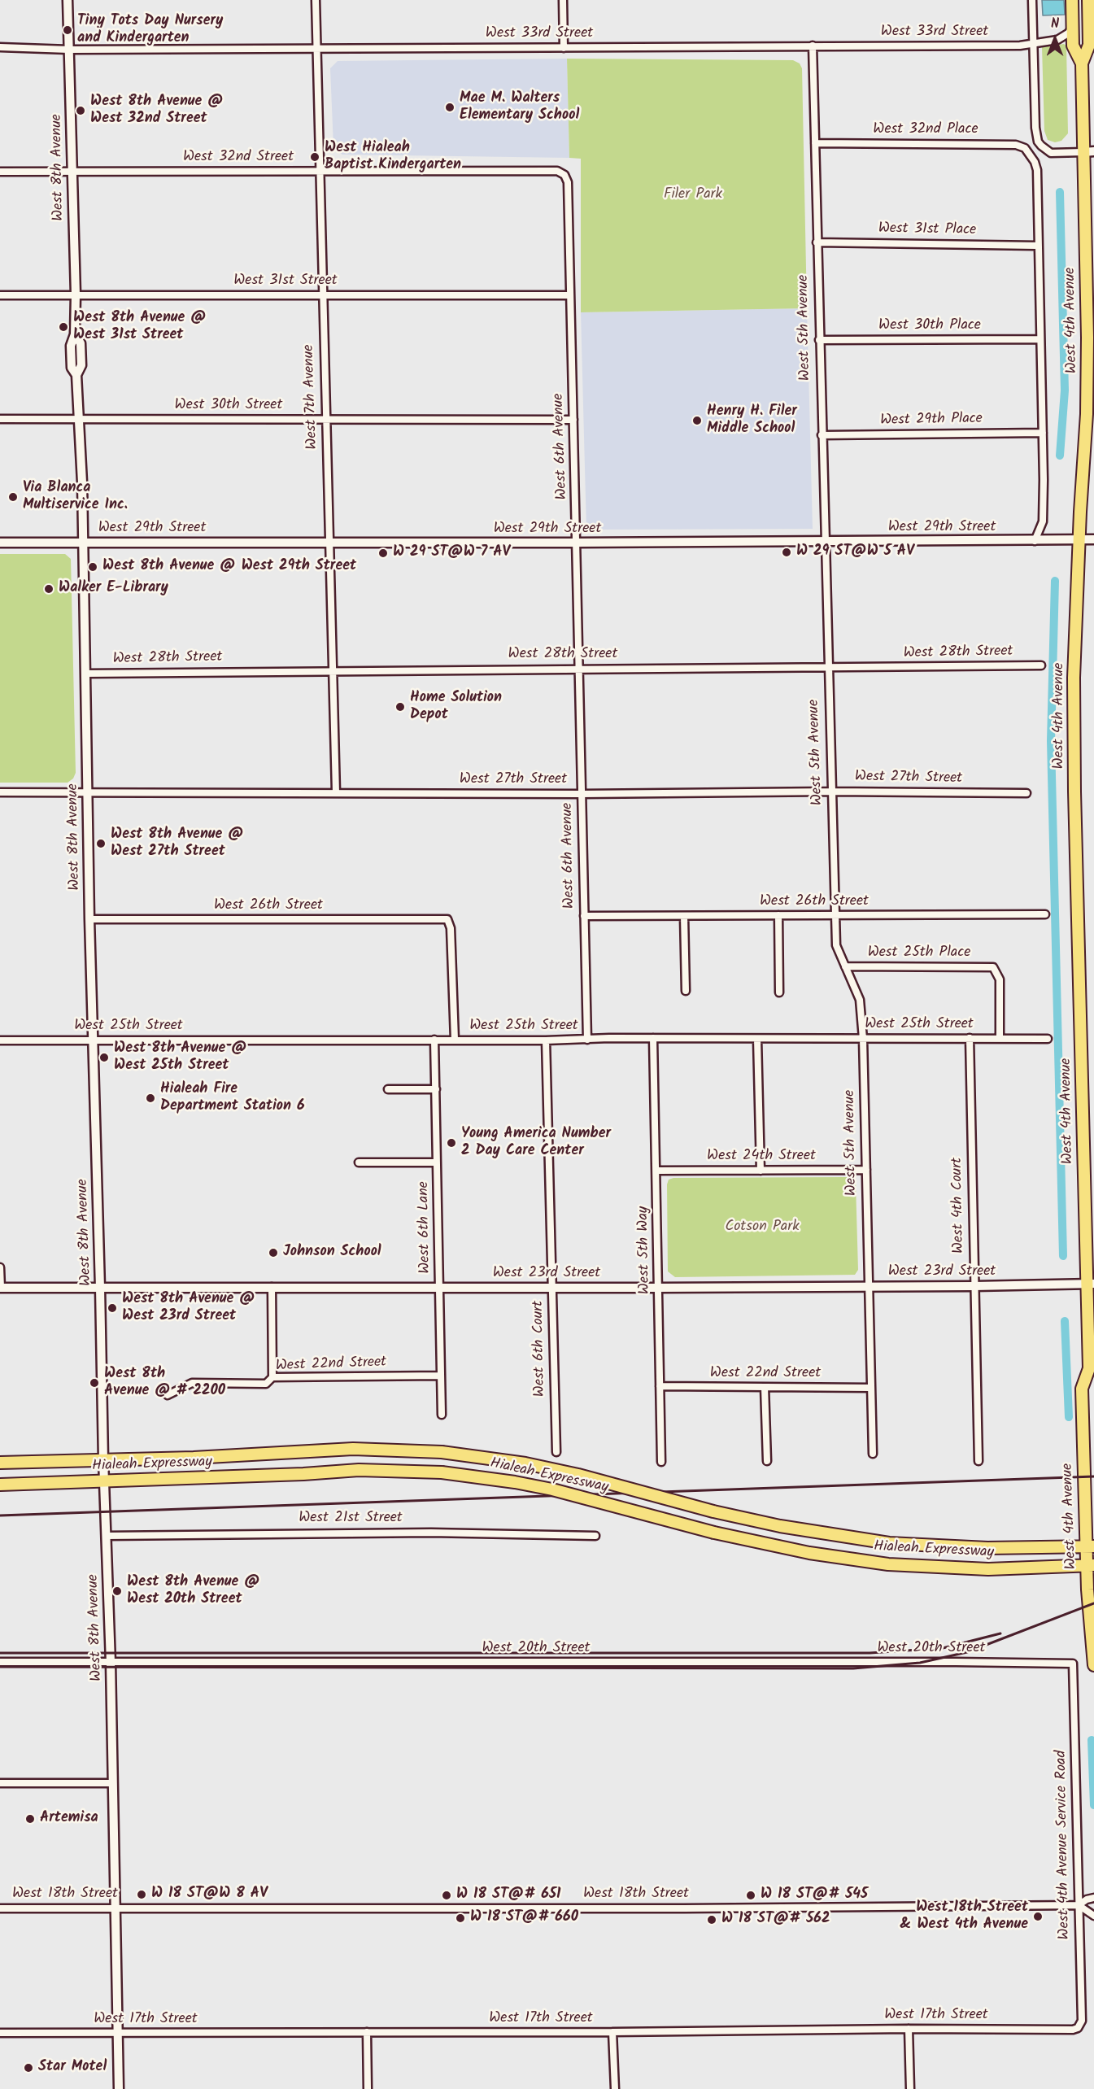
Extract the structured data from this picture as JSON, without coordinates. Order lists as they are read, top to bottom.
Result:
{
  "streets": {
    "main road": ["West 4th Avenue", "Hialeah Expressway"],
    "street": [
      "West 33rd Street",
      "West 32nd Place",
      "West 32nd Street",
      "West 8th Avenue",
      "West 31st Place",
      "West 31st Street",
      "West 30th Place",
      "West 5th Avenue",
      "West 7th Avenue",
      "West 30th Street",
      "West 29th Place",
      "West 6th Avenue",
      "West 29th Street",
      "West 28th Street",
      "West 27th Street",
      "West 26th Street",
      "West 25th Place",
      "West 25th Street",
      "West 24th Street",
      "West 4th Court",
      "West 6th Lane",
      "West 5th Way",
      "West 23rd Street",
      "West 6th Court",
      "West 22nd Street",
      "West 21st Street",
      "West 20th Street",
      "West 4th Avenue Service Road",
      "West 18th Street",
      "West 17th Street"
    ]
  },
  "crossings": [
    ["West 33rd Street", "West 8th Avenue"],
    ["West 33rd Street", "West 4th Avenue"],
    ["West 33rd Street", "West 5th Avenue"],
    ["West 33rd Street", "West 7th Avenue"],
    ["West 32nd Place", "West 31st Place"],
    ["West 32nd Place", "West 5th Avenue"],
    ["West 32nd Street", "West 8th Avenue"],
    ["West 32nd Street", "West 7th Avenue"],
    ["West 32nd Street", "West 6th Avenue"],
    ["West 8th Avenue", "West 31st Street"],
    ["West 8th Avenue", "West 30th Street"],
    ["West 8th Avenue", "West 29th Street"],
    ["West 8th Avenue", "West 28th Street"],
    ["West 8th Avenue", "West 27th Street"],
    ["West 8th Avenue", "West 26th Street"],
    ["West 8th Avenue", "West 25th Street"],
    ["West 8th Avenue", "West 23rd Street"],
    ["West 8th Avenue", "Hialeah Expressway"],
    ["West 8th Avenue", "West 21st Street"],
    ["West 8th Avenue", "West 20th Street"],
    ["West 8th Avenue", "West 18th Street"],
    ["West 8th Avenue", "West 17th Street"],
    ["West 31st Place", "West 5th Avenue"],
    ["West 31st Street", "West 7th Avenue"],
    ["West 31st Street", "West 6th Avenue"],
    ["West 4th Avenue", "West 29th Street"],
    ["West 4th Avenue", "West 23rd Street"],
    ["West 4th Avenue", "Hialeah Expressway"],
    ["West 30th Place", "West 5th Avenue"],
    ["West 5th Avenue", "West 29th Place"],
    ["West 5th Avenue", "West 29th Street"],
    ["West 5th Avenue", "West 28th Street"],
    ["West 5th Avenue", "West 27th Street"],
    ["West 5th Avenue", "West 26th Street"],
    ["West 5th Avenue", "West 25th Place"],
    ["West 5th Avenue", "West 25th Street"],
    ["West 5th Avenue", "West 24th Street"],
    ["West 5th Avenue", "West 23rd Street"],
    ["West 5th Avenue", "West 22nd Street"],
    ["West 7th Avenue", "West 30th Street"],
    ["West 7th Avenue", "West 29th Street"],
    ["West 7th Avenue", "West 28th Street"],
    ["West 7th Avenue", "West 27th Street"],
    ["West 30th Street", "West 6th Avenue"],
    ["West 6th Avenue", "West 29th Street"],
    ["West 6th Avenue", "West 28th Street"],
    ["West 6th Avenue", "West 27th Street"],
    ["West 6th Avenue", "West 26th Street"],
    ["West 6th Avenue", "West 25th Street"],
    ["West 26th Street", "West 25th Street"],
    ["West 25th Place", "West 25th Street"],
    ["West 25th Street", "West 4th Court"],
    ["West 25th Street", "West 6th Lane"],
    ["West 25th Street", "West 5th Way"],
    ["West 25th Street", "West 6th Court"],
    ["West 24th Street", "West 5th Way"],
    ["West 4th Court", "West 23rd Street"],
    ["West 6th Lane", "West 23rd Street"],
    ["West 6th Lane", "West 22nd Street"],
    ["West 5th Way", "West 23rd Street"],
    ["West 5th Way", "West 22nd Street"],
    ["West 23rd Street", "West 6th Court"],
    ["West 20th Street", "West 4th Avenue Service Road"],
    ["West 4th Avenue Service Road", "West 18th Street"],
    ["West 4th Avenue Service Road", "West 17th Street"]
  ],
  "parks": ["Filer Park", "Cotson Park"],
  "places": [
    "Tiny Tots Day Nursery and Kindergarten",
    "Mae M. Walters Elementary School",
    "West 8th Avenue @ West 32nd Street",
    "West Hialeah Baptist Kindergarten",
    "West 8th Avenue @ West 31st Street",
    "Henry H. Filer Middle School",
    "Via Blanca Multiservice Inc.",
    "W 29 ST@W 5 AV",
    "W 29 ST@W 7 AV",
    "West 8th Avenue @ West 29th Street",
    "Walker E-Library",
    "Home Solution Depot",
    "West 8th Avenue @ West 27th Street",
    "West 8th Avenue @ West 25th Street",
    "Hialeah Fire Department Station 6",
    "Young America Number 2 Day Care Center",
    "Johnson School",
    "West 8th Avenue @ West 23rd Street",
    "West 8th Avenue @ # 2200",
    "West 8th Avenue @ West 20th Street",
    "Artemisa",
    "W 18 ST@W 8 AV",
    "W 18 ST@# 651",
    "W 18 ST@# 545",
    "West 18th Street & West 4th Avenue",
    "W 18 ST@# 660",
    "W 18 ST@# 562",
    "Star Motel"
  ],
  "north": "top"
}
